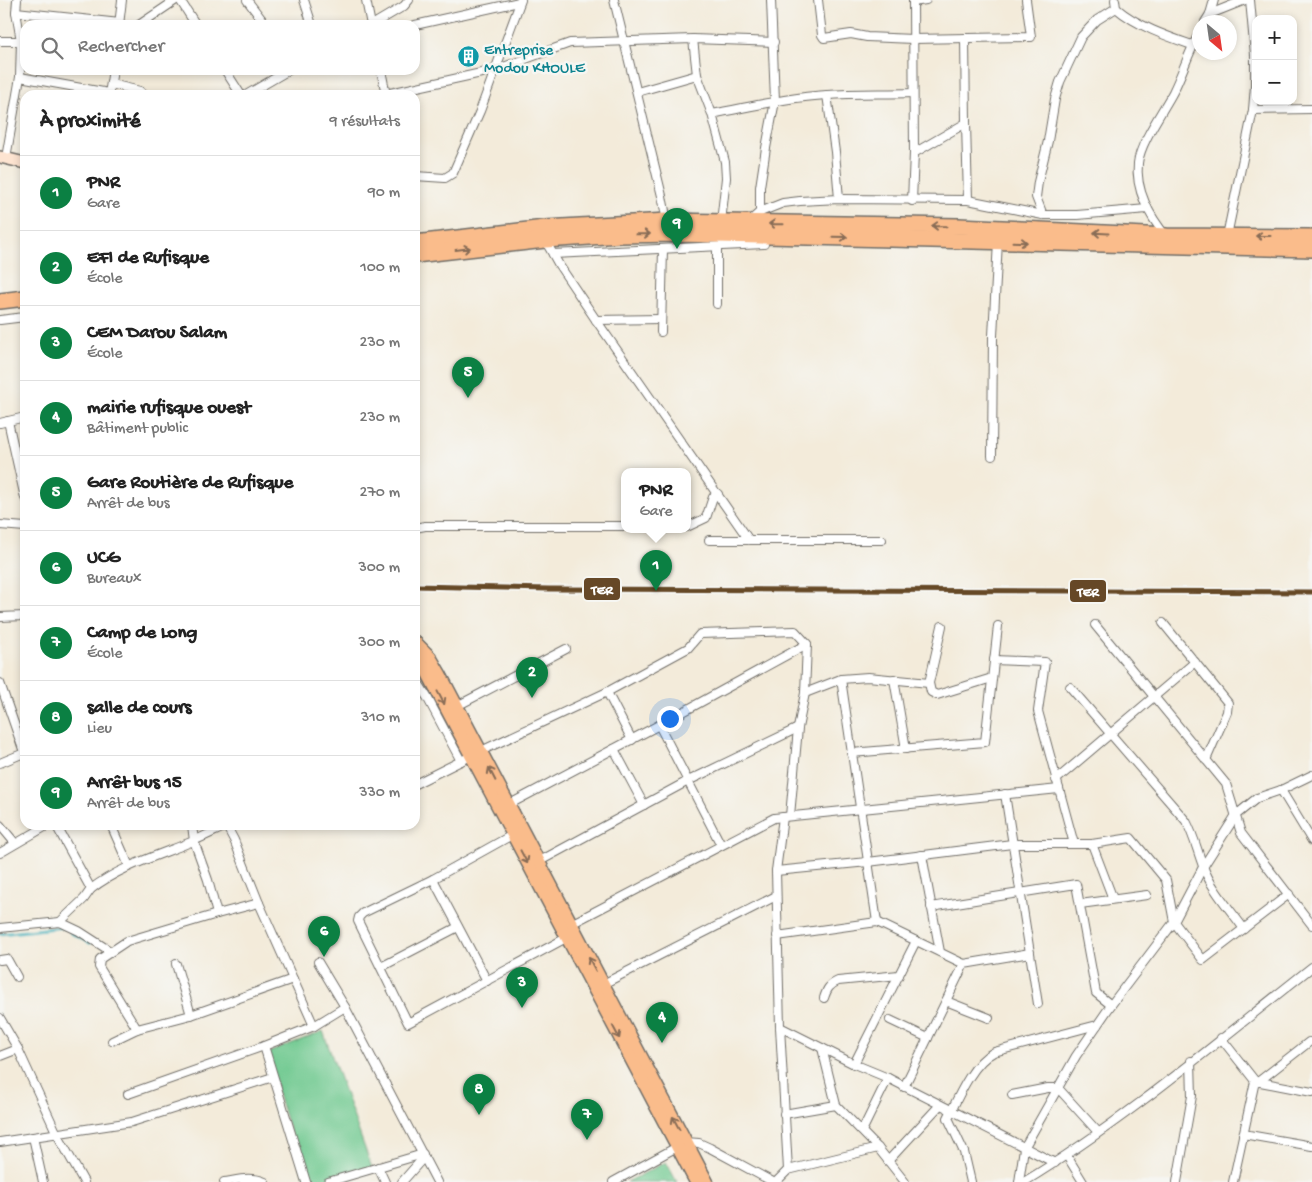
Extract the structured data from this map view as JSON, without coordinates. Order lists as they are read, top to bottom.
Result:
{
  "places": {
    "building": ["Entreprise Modou KHOULE"]
  },
  "lines": ["transit line TER"],
  "north": "bottom right",
  "page": {
    "map_buttons": ["+", "−"],
    "search": "Rechercher",
    "heading": ["À proximité", "9 résultats"],
    "list": [
      {
        "mark": "1",
        "name": "PNR",
        "note": "Gare",
        "value": "90 m"
      },
      {
        "mark": "2",
        "name": "EFI de Rufisque",
        "note": "École",
        "value": "100 m"
      },
      {
        "mark": "3",
        "name": "CEM Darou Salam",
        "note": "École",
        "value": "230 m"
      },
      {
        "mark": "4",
        "name": "mairie rufisque ouest",
        "note": "Bâtiment public",
        "value": "230 m"
      },
      {
        "mark": "5",
        "name": "Gare Routière de Rufisque",
        "note": "Arrêt de bus",
        "value": "270 m"
      },
      {
        "mark": "6",
        "name": "UCG",
        "note": "Bureaux",
        "value": "300 m"
      },
      {
        "mark": "7",
        "name": "Camp de Long",
        "note": "École",
        "value": "300 m"
      },
      {
        "mark": "8",
        "name": "salle de cours",
        "note": "Lieu",
        "value": "310 m"
      },
      {
        "mark": "9",
        "name": "Arrêt bus 15",
        "note": "Arrêt de bus",
        "value": "330 m"
      }
    ],
    "pins": [
      "9",
      "5",
      "1",
      "2",
      "6",
      "3",
      "4",
      "8",
      "7"
    ],
    "popup": ["PNR", "Gare"]
  }
}
